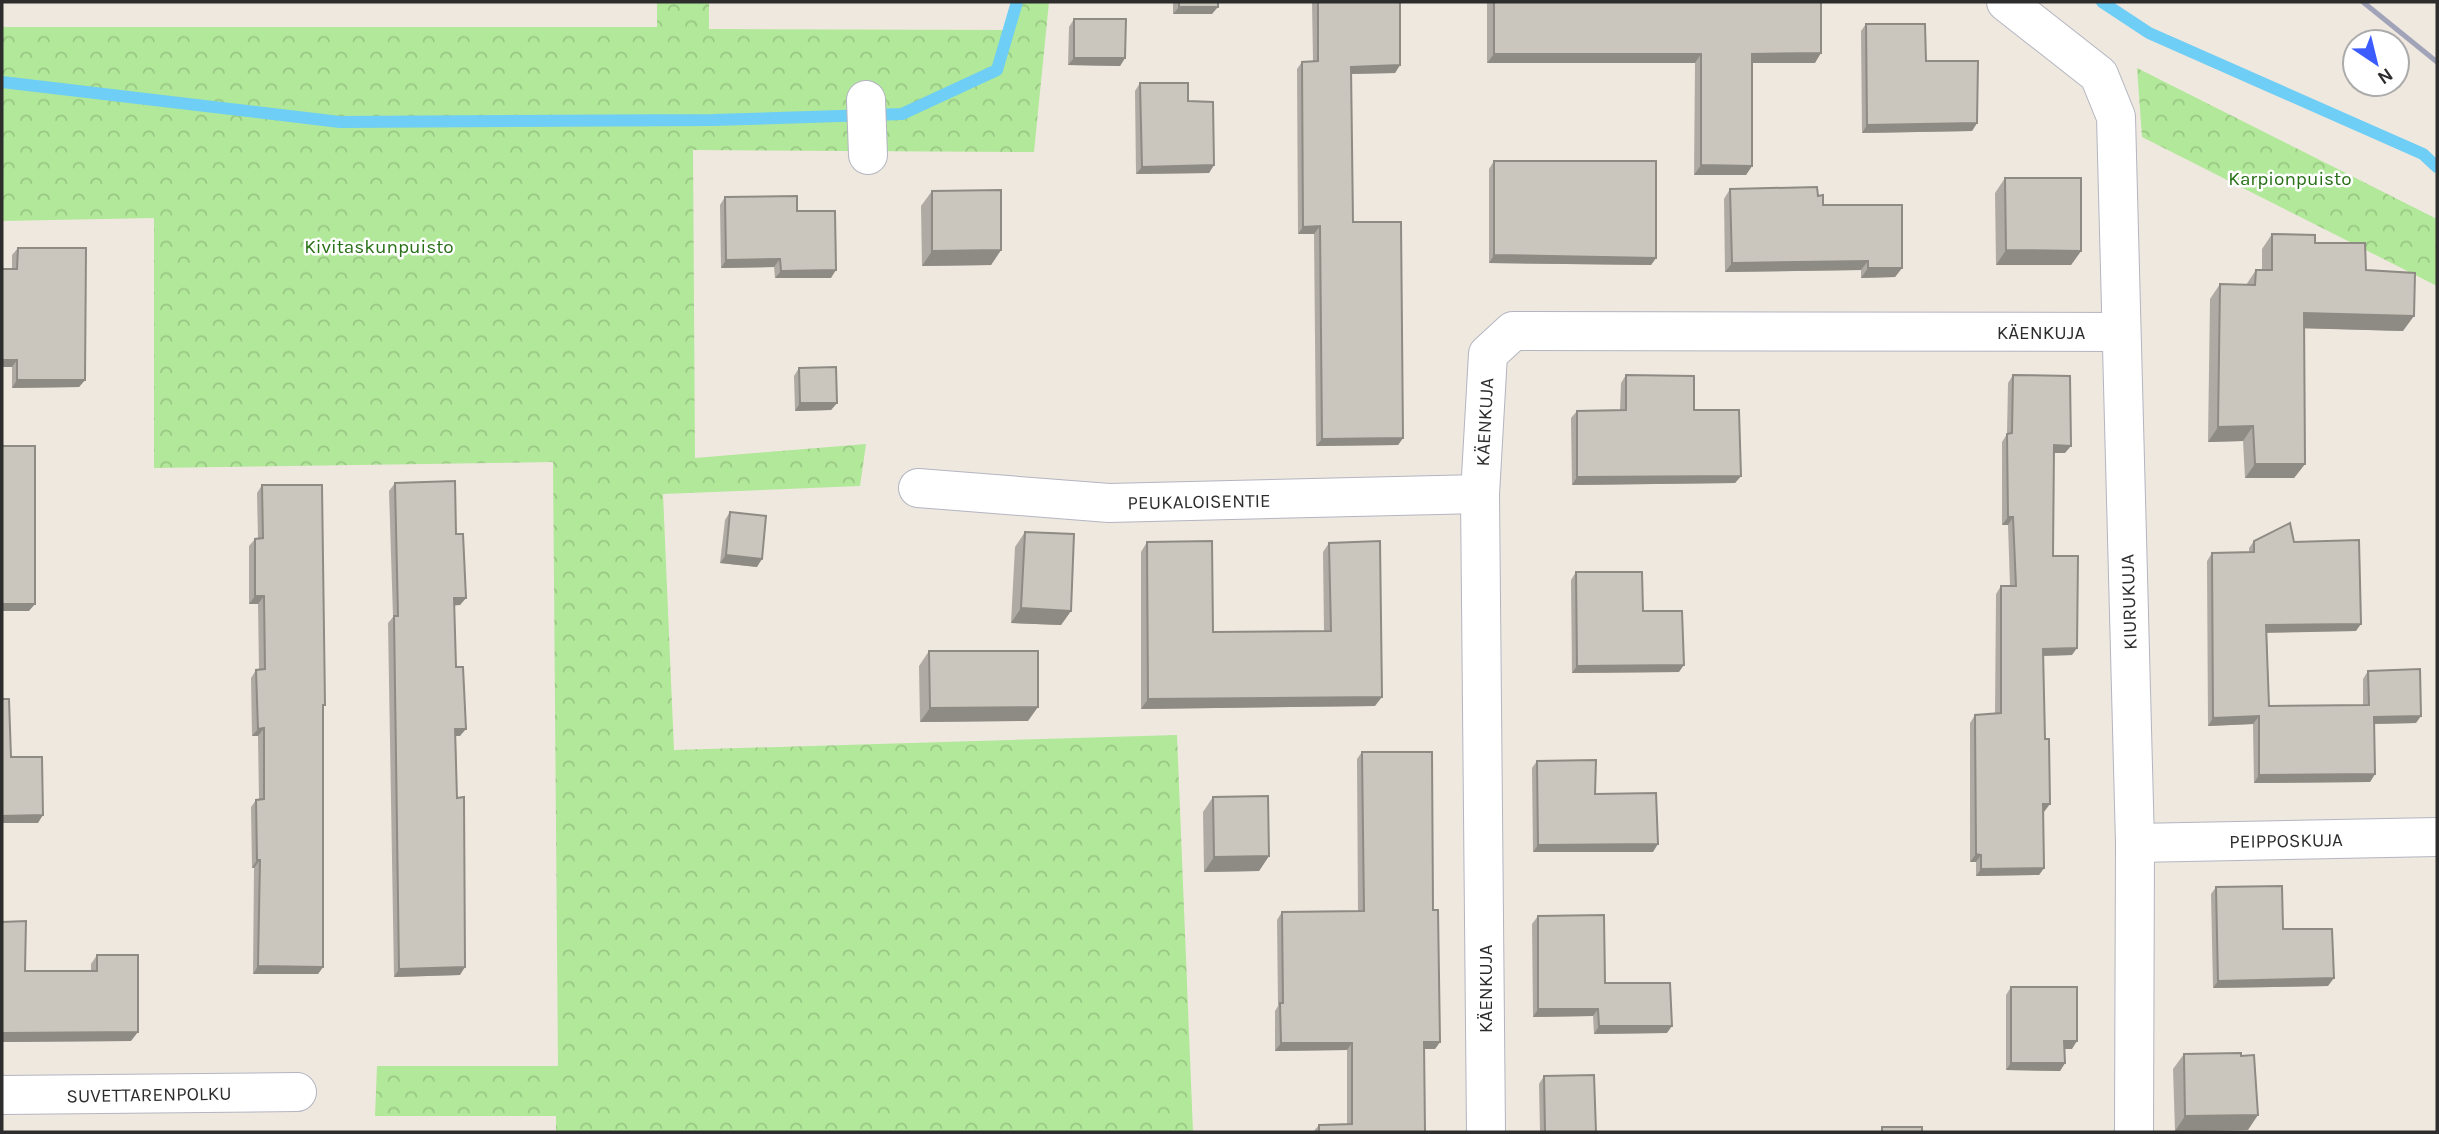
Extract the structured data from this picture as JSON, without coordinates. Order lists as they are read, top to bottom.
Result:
{
  "streets": {
    "street": [
      "KÄENKUJA",
      "PEUKALOISENTIE",
      "KIURUKUJA",
      "PEIPPOSKUJA",
      "SUVETTARENPOLKU"
    ]
  },
  "crossings": [
    ["KÄENKUJA", "PEUKALOISENTIE"],
    ["KÄENKUJA", "KIURUKUJA"],
    ["KIURUKUJA", "PEIPPOSKUJA"]
  ],
  "parks": ["Karpionpuisto", "Kivitaskunpuisto"],
  "north": "bottom right"
}
